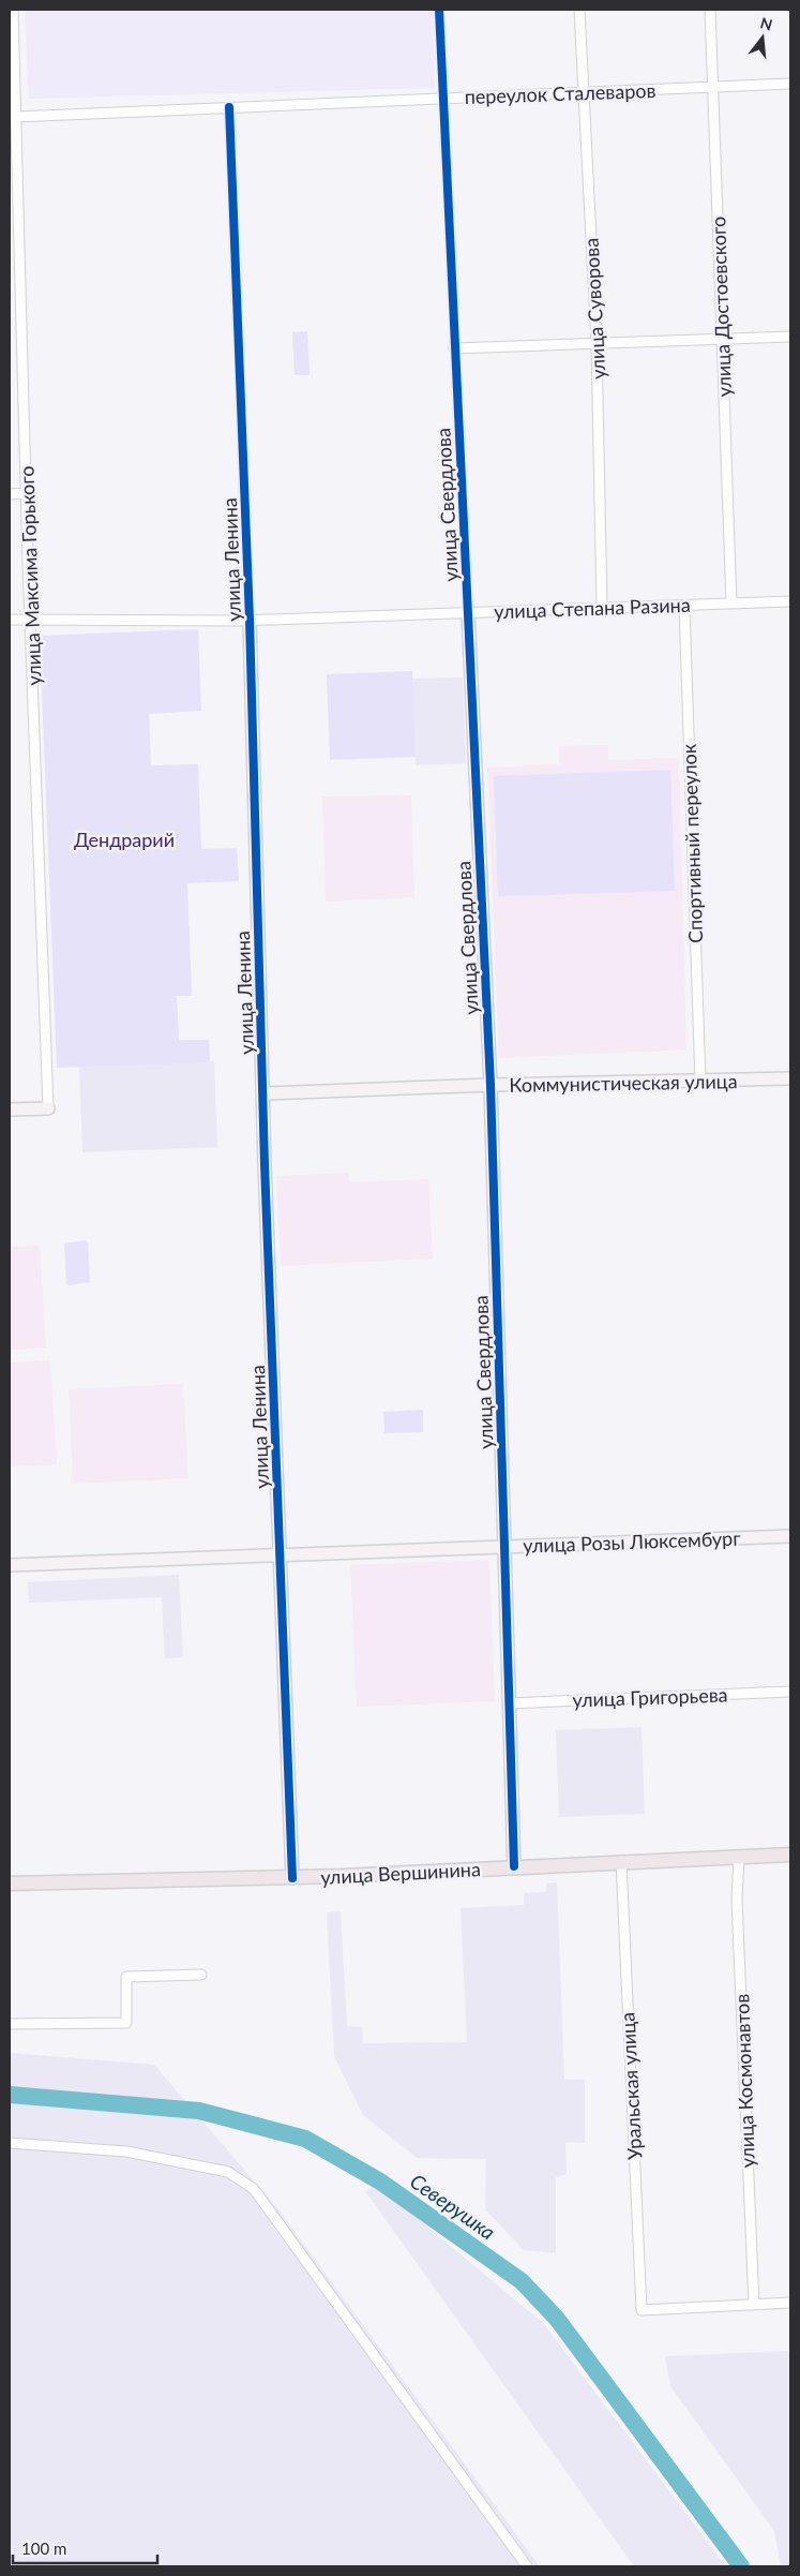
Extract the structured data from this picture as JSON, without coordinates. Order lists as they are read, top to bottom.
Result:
{
  "streets": {
    "main road": ["улица Вершинина"],
    "street": [
      "переулок Сталеваров",
      "улица Достоевского",
      "улица Суворова",
      "улица Свердлова",
      "улица Ленина",
      "улица Максима Горького",
      "улица Степана Разина",
      "Спортивный переулок",
      "Коммунистическая улица",
      "улица Розы Люксембург",
      "улица Григорьева",
      "улица Космонавтов",
      "Уральская улица"
    ]
  },
  "crossings": [
    ["переулок Сталеваров", "улица Достоевского"],
    ["переулок Сталеваров", "улица Суворова"],
    ["переулок Сталеваров", "улица Свердлова"],
    ["переулок Сталеваров", "улица Ленина"],
    ["переулок Сталеваров", "улица Максима Горького"],
    ["улица Достоевского", "улица Степана Разина"],
    ["улица Суворова", "улица Степана Разина"],
    ["улица Свердлова", "улица Степана Разина"],
    ["улица Свердлова", "Коммунистическая улица"],
    ["улица Свердлова", "улица Розы Люксембург"],
    ["улица Свердлова", "улица Григорьева"],
    ["улица Свердлова", "улица Вершинина"],
    ["улица Ленина", "улица Степана Разина"],
    ["улица Ленина", "Коммунистическая улица"],
    ["улица Ленина", "улица Розы Люксембург"],
    ["улица Ленина", "улица Вершинина"],
    ["улица Максима Горького", "улица Степана Разина"],
    ["улица Степана Разина", "Спортивный переулок"],
    ["Спортивный переулок", "Коммунистическая улица"],
    ["улица Вершинина", "улица Космонавтов"],
    ["улица Вершинина", "Уральская улица"],
    ["улица Космонавтов", "Уральская улица"]
  ],
  "water": ["Северушка"],
  "parks": ["Дендрарий"],
  "scale_bar": "100 m",
  "north": "top"
}
